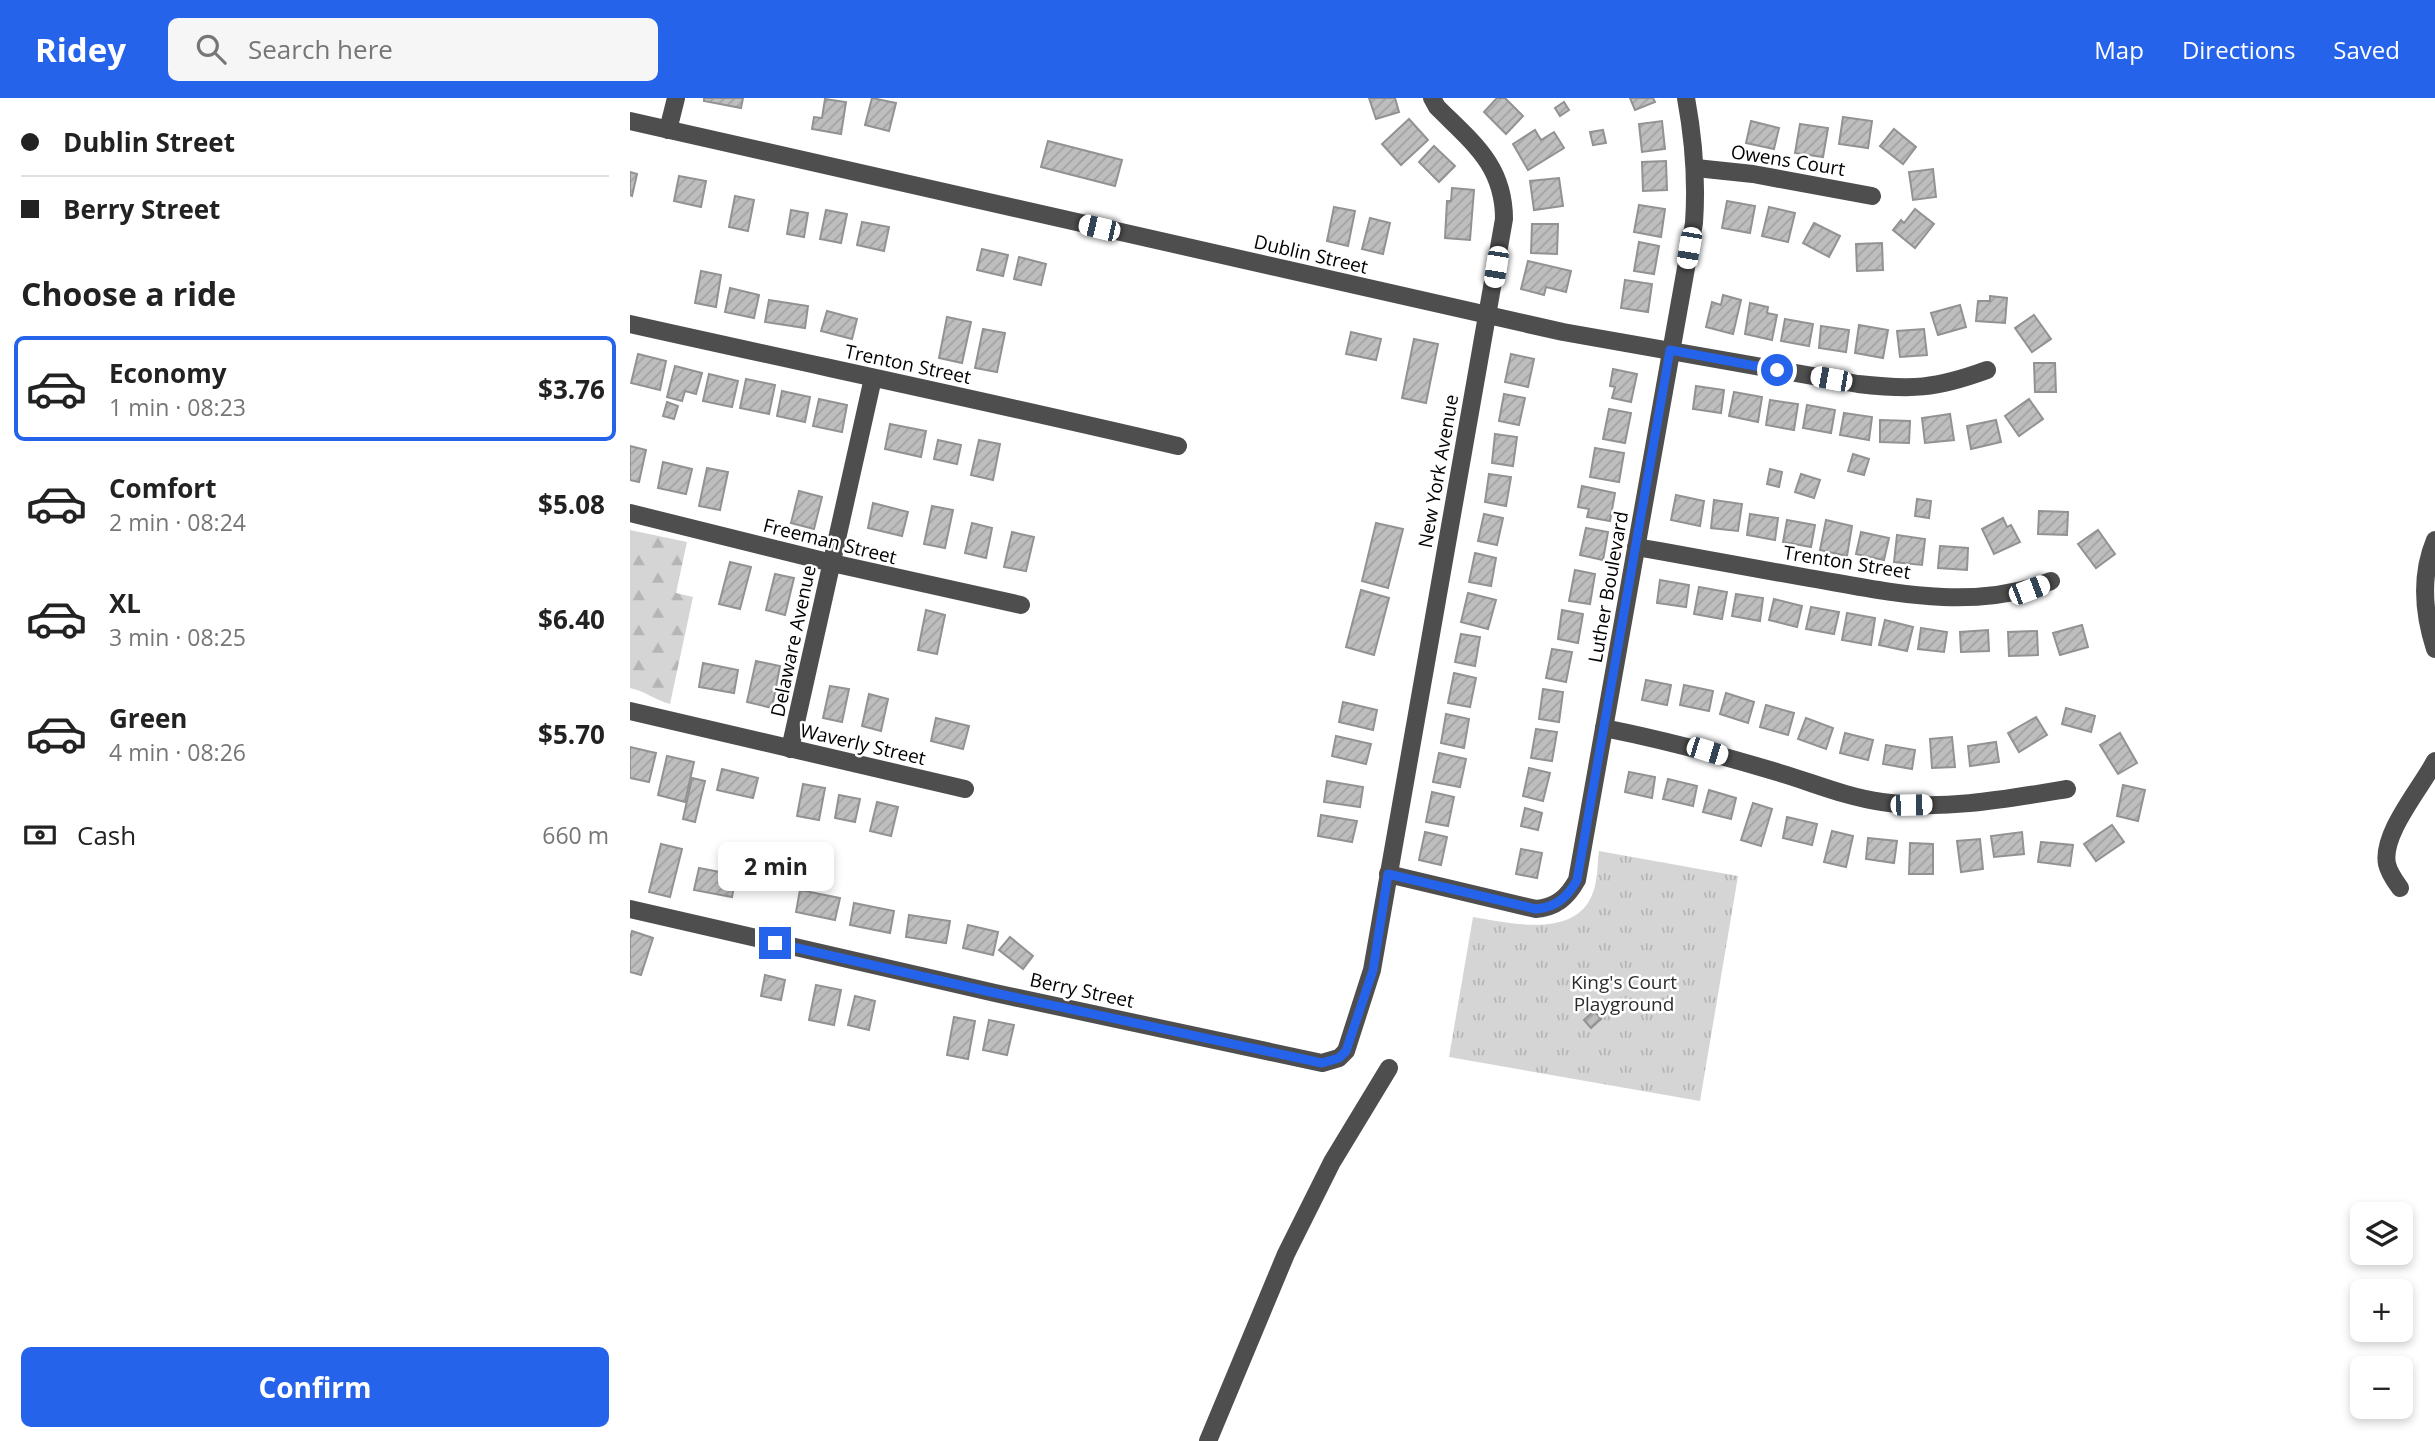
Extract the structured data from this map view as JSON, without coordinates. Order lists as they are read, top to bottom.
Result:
{
  "streets": {
    "street": [
      "Owens Court",
      "Dublin Street",
      "Trenton Street",
      "New York Avenue",
      "Freeman Street",
      "Luther Boulevard",
      "Delaware Avenue",
      "Waverly Street",
      "Berry Street"
    ]
  },
  "crossings": [
    ["Owens Court", "Luther Boulevard"],
    ["Dublin Street", "New York Avenue"],
    ["Dublin Street", "Luther Boulevard"],
    ["Trenton Street", "Luther Boulevard"],
    ["Trenton Street", "Delaware Avenue"],
    ["New York Avenue", "Luther Boulevard"],
    ["New York Avenue", "Berry Street"],
    ["Freeman Street", "Delaware Avenue"],
    ["Luther Boulevard", "Berry Street"],
    ["Delaware Avenue", "Waverly Street"]
  ],
  "parks": ["King's Court Playground"],
  "page": {
    "header": "Ridey",
    "search": "Search here",
    "nav": ["Map", "Directions", "Saved"],
    "banner": ["Dublin Street", "Berry Street"],
    "heading": "Choose a ride",
    "list": [
      {
        "name": "Economy",
        "note": "1 min · 08:23",
        "value": "$3.76"
      },
      {
        "name": "Comfort",
        "note": "2 min · 08:24",
        "value": "$5.08"
      },
      {
        "name": "XL",
        "note": "3 min · 08:25",
        "value": "$6.40"
      },
      {
        "name": "Green",
        "note": "4 min · 08:26",
        "value": "$5.70"
      }
    ],
    "pay": ["Cash", "660 m"],
    "bubble": "2 min",
    "map_buttons": ["+", "−"],
    "buttons": "Confirm"
  }
}
